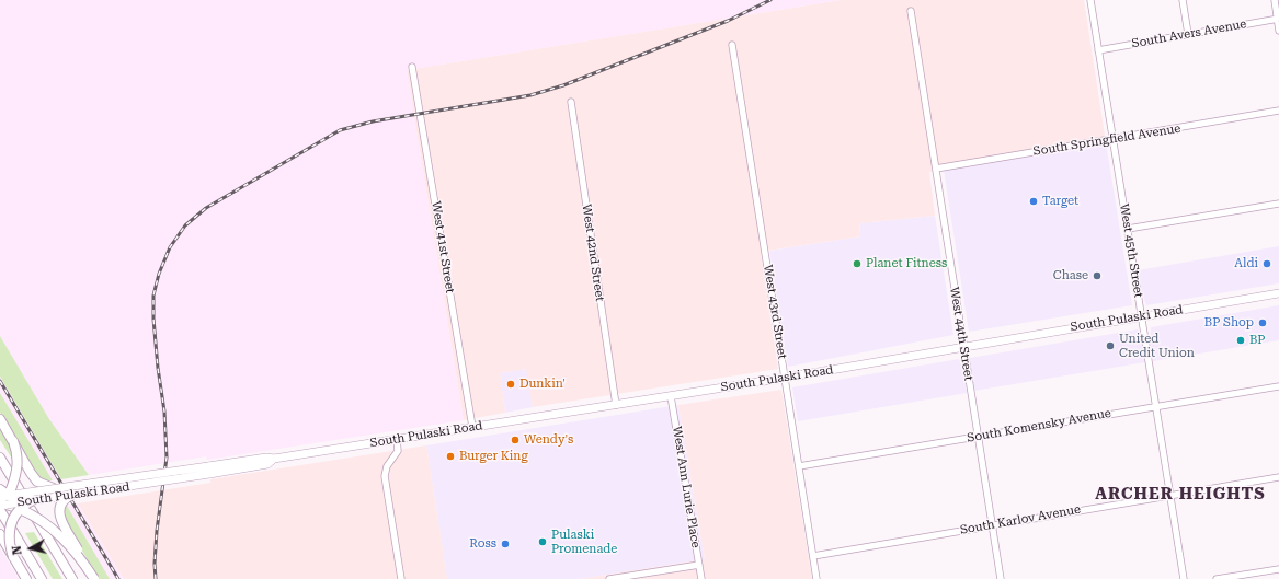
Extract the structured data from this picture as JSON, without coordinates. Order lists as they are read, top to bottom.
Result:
{
  "streets": {
    "main road": ["South Pulaski Road"],
    "street": [
      "South Avers Avenue",
      "South Springfield Avenue",
      "West 41st Street",
      "West 45th Street",
      "West 42nd Street",
      "West 43rd Street",
      "West 44th Street",
      "South Komensky Avenue",
      "West Ann Lurie Place",
      "South Karlov Avenue"
    ]
  },
  "crossings": [
    ["South Avers Avenue", "West 45th Street"],
    ["South Springfield Avenue", "West 45th Street"],
    ["South Springfield Avenue", "West 44th Street"],
    ["West 41st Street", "South Pulaski Road"],
    ["West 45th Street", "South Pulaski Road"],
    ["West 45th Street", "South Komensky Avenue"],
    ["West 45th Street", "South Karlov Avenue"],
    ["West 42nd Street", "South Pulaski Road"],
    ["West 43rd Street", "South Pulaski Road"],
    ["West 43rd Street", "South Komensky Avenue"],
    ["West 43rd Street", "South Karlov Avenue"],
    ["South Pulaski Road", "West 44th Street"],
    ["South Pulaski Road", "West Ann Lurie Place"],
    ["West 44th Street", "South Komensky Avenue"],
    ["West 44th Street", "South Karlov Avenue"]
  ],
  "districts": ["ARCHER HEIGHTS"],
  "places": [
    "Target",
    "Planet Fitness",
    "Aldi",
    "Chase",
    "BP Shop",
    "BP",
    "United Credit Union",
    "Dunkin'",
    "Wendy's",
    "Burger King",
    "Pulaski Promenade",
    "Ross"
  ],
  "north": "left"
}
